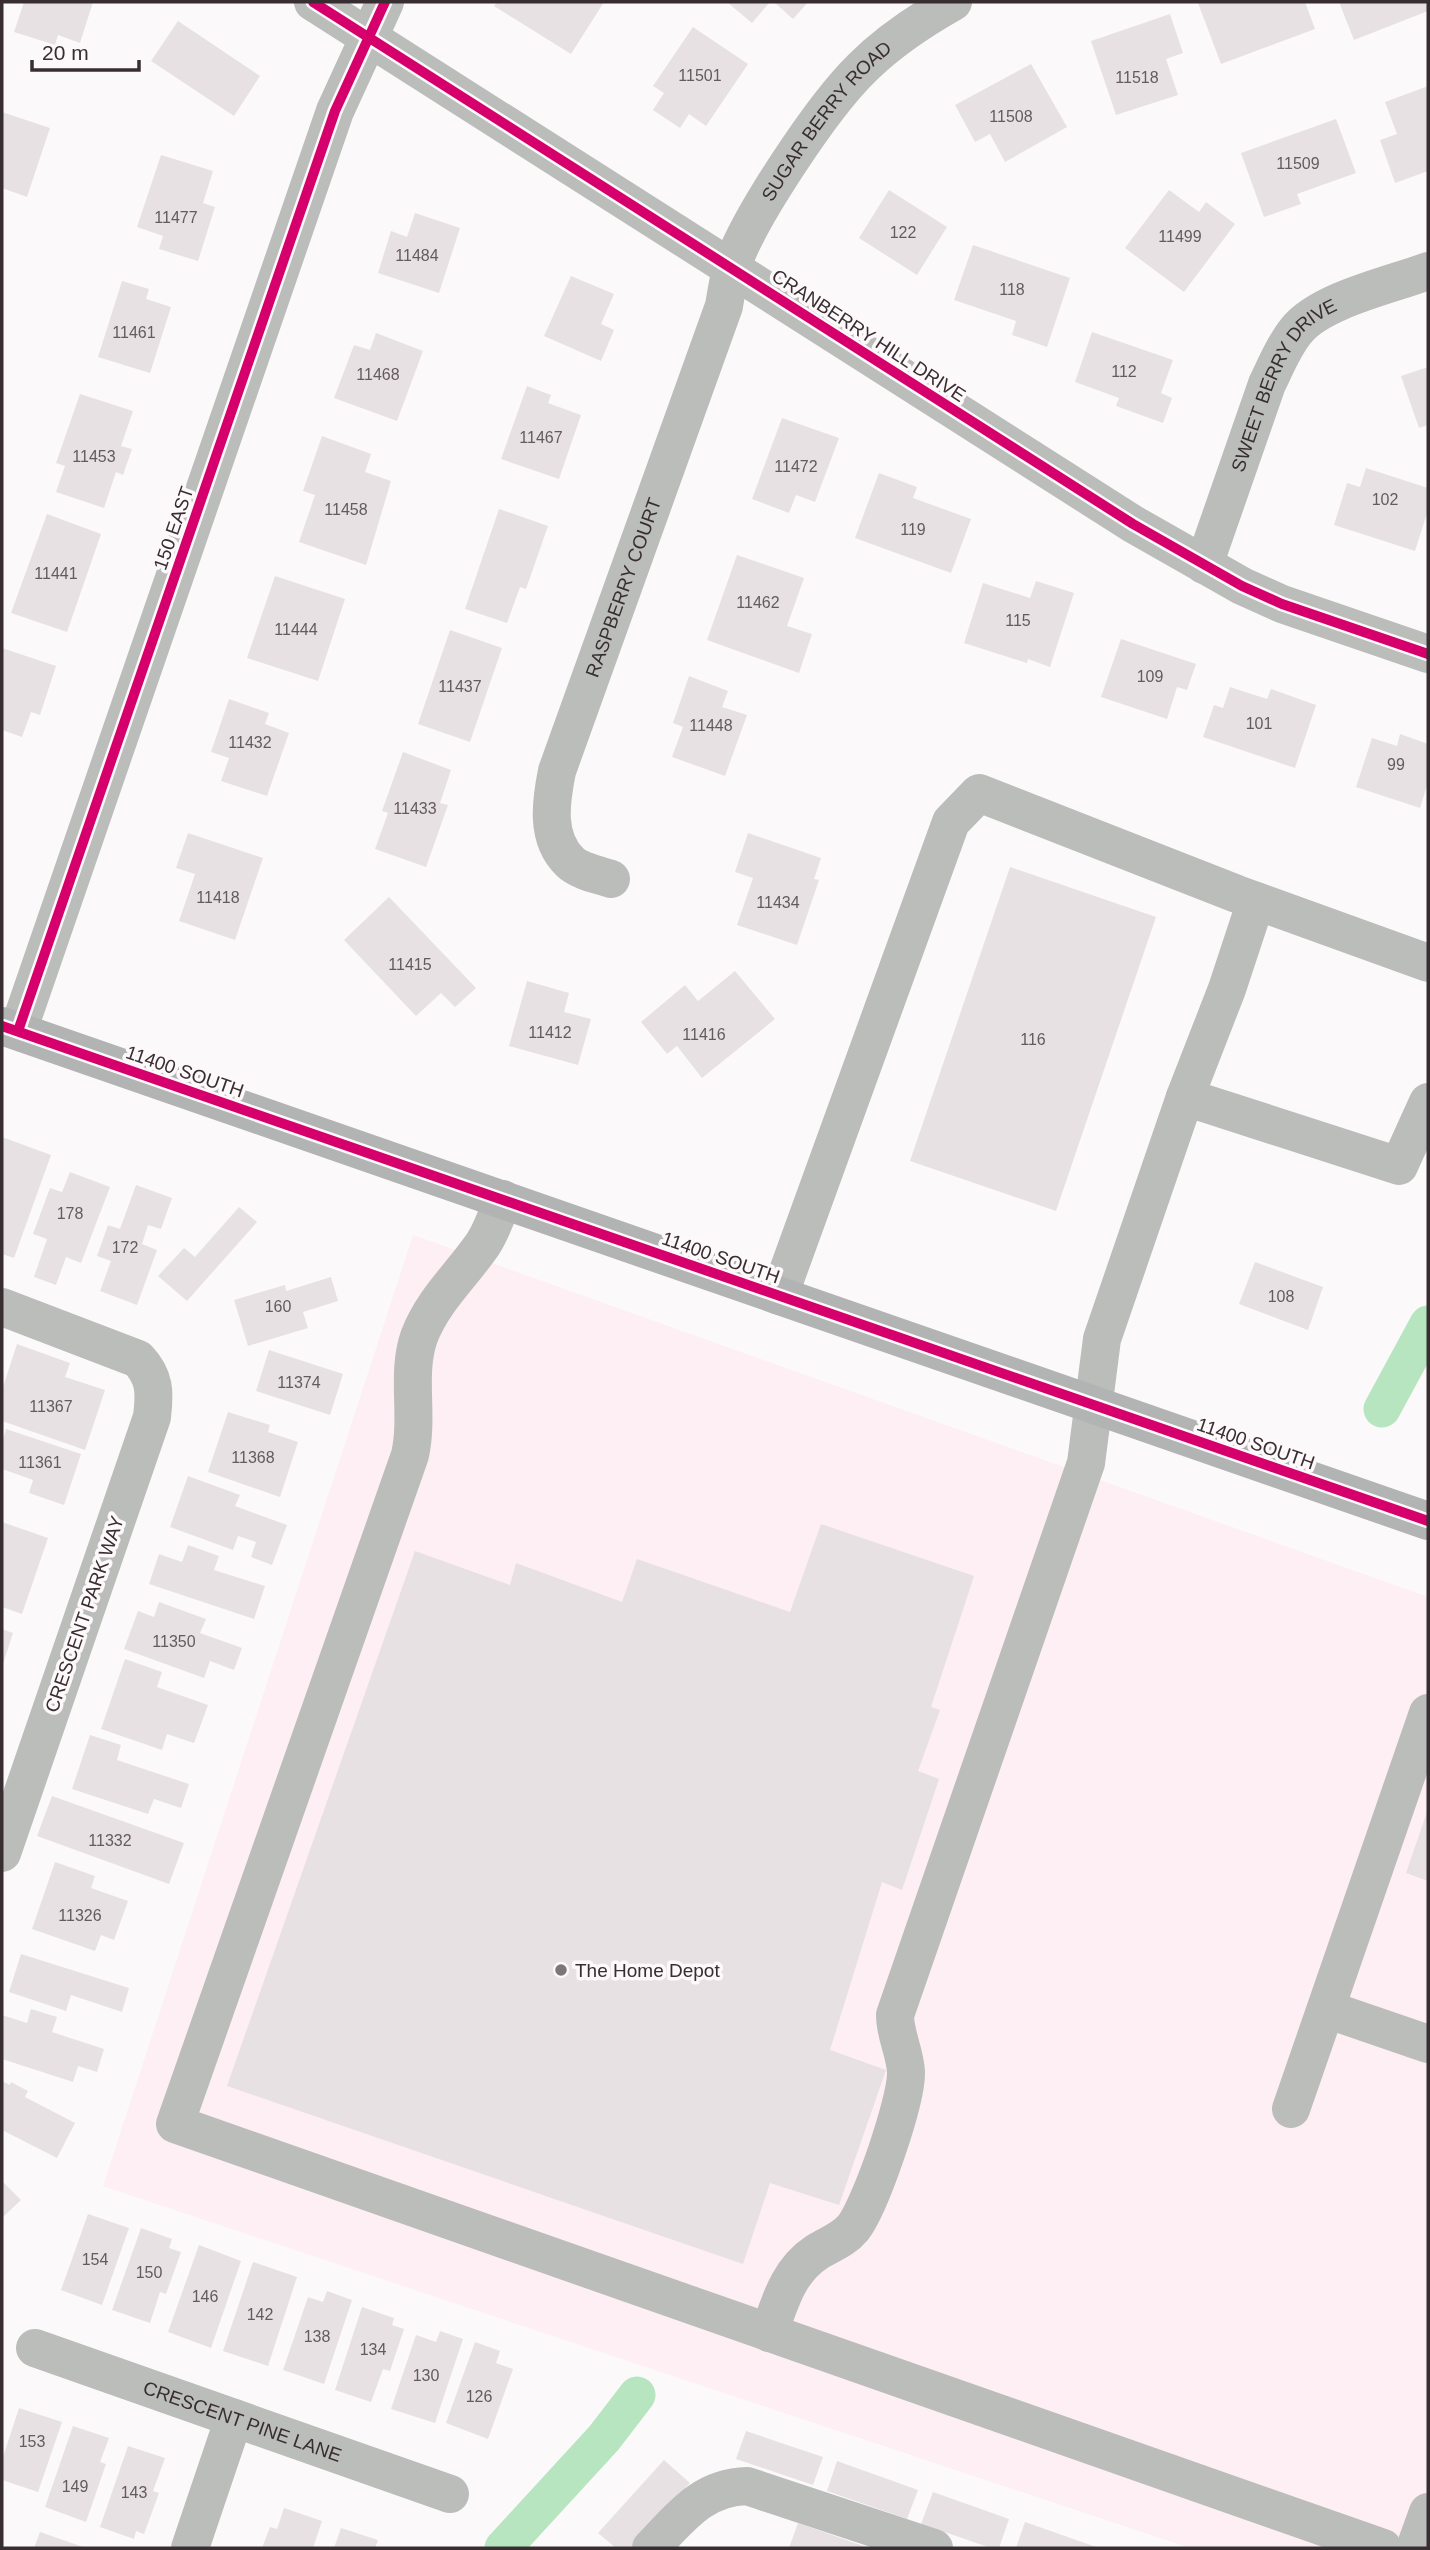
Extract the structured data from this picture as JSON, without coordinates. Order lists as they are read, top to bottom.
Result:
{
  "streets": {
    "main road": ["11400 SOUTH"],
    "street": [
      "SUGAR BERRY ROAD",
      "CRANBERRY HILL DRIVE",
      "SWEET BERRY DRIVE",
      "150 EAST",
      "RASPBERRY COURT",
      "CRESCENT PARK WAY",
      "CRESCENT PINE LANE"
    ]
  },
  "crossings": [
    ["SUGAR BERRY ROAD", "CRANBERRY HILL DRIVE"],
    ["SUGAR BERRY ROAD", "RASPBERRY COURT"],
    ["CRANBERRY HILL DRIVE", "SWEET BERRY DRIVE"],
    ["CRANBERRY HILL DRIVE", "150 EAST"],
    ["CRANBERRY HILL DRIVE", "RASPBERRY COURT"],
    ["150 EAST", "11400 SOUTH"]
  ],
  "places": ["The Home Depot"],
  "house_numbers": [
    "11501",
    "11518",
    "11508",
    "11509",
    "11477",
    "122",
    "11499",
    "11484",
    "118",
    "11461",
    "112",
    "11468",
    "11467",
    "11453",
    "11472",
    "102",
    "11458",
    "119",
    "11441",
    "11462",
    "115",
    "11444",
    "109",
    "11437",
    "101",
    "11448",
    "11432",
    "99",
    "11433",
    "11418",
    "11434",
    "11415",
    "11412",
    "11416",
    "116",
    "178",
    "172",
    "108",
    "160",
    "11374",
    "11367",
    "11368",
    "11361",
    "11350",
    "11332",
    "11326",
    "154",
    "150",
    "146",
    "142",
    "138",
    "134",
    "130",
    "126",
    "153",
    "149",
    "143"
  ],
  "scale_bar": "20 m"
}
